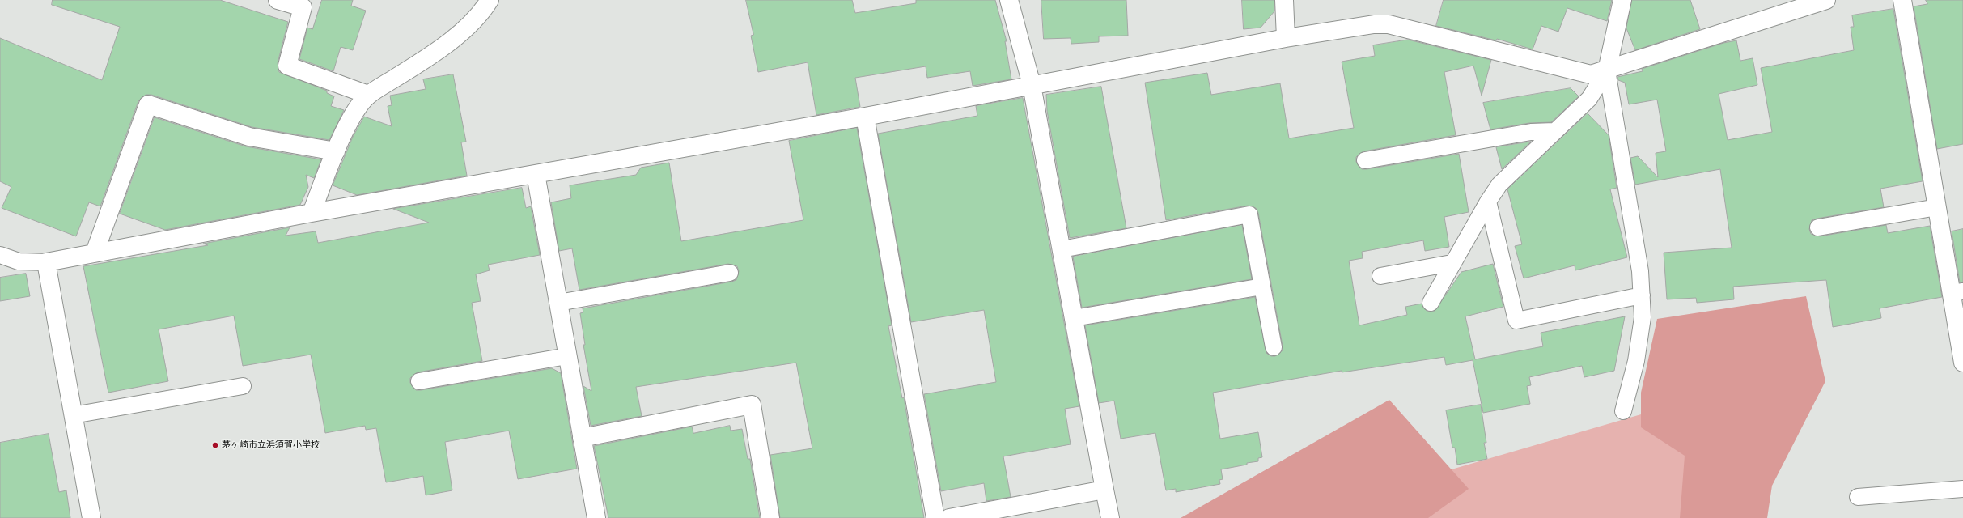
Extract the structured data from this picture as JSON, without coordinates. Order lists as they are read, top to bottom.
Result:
{
  "places": ["茅ヶ崎市立浜須賀小学校"]
}
